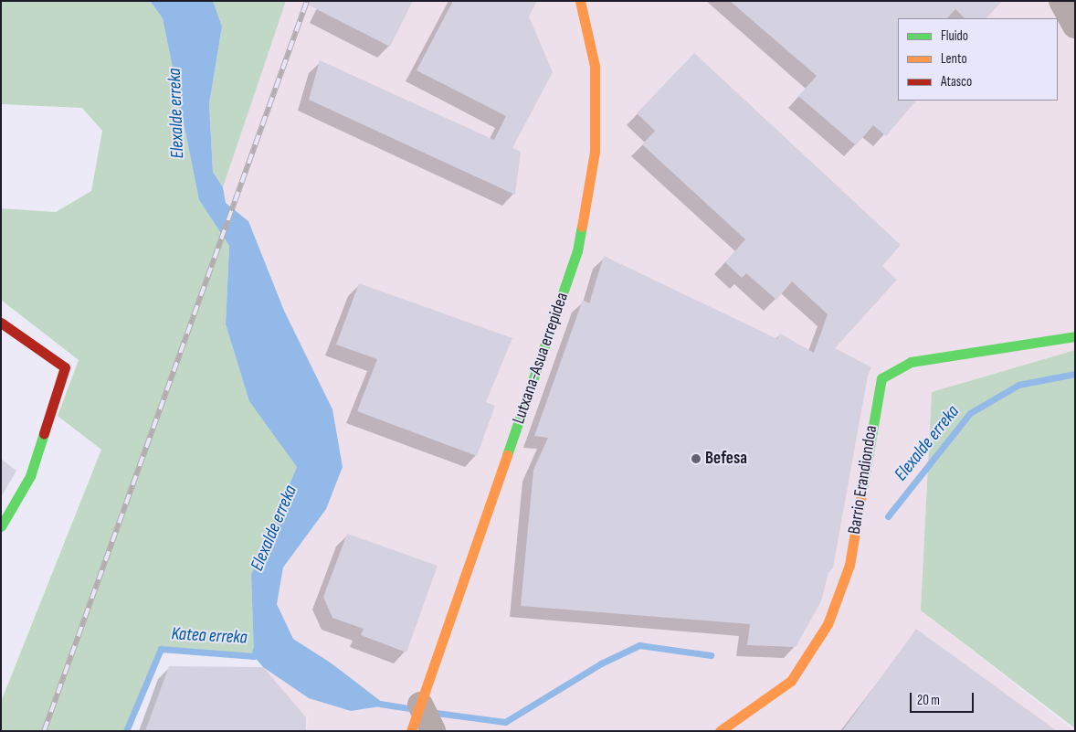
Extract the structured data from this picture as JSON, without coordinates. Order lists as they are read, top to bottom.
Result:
{
  "streets": {
    "street": ["Lutxana-Asua errepidea", "Barrio Erandiondoa"]
  },
  "water": ["Elexalde erreka", "Katea erreka"],
  "places": ["Befesa"],
  "legend": ["Fluido", "Lento", "Atasco"],
  "scale_bar": "20 m"
}
